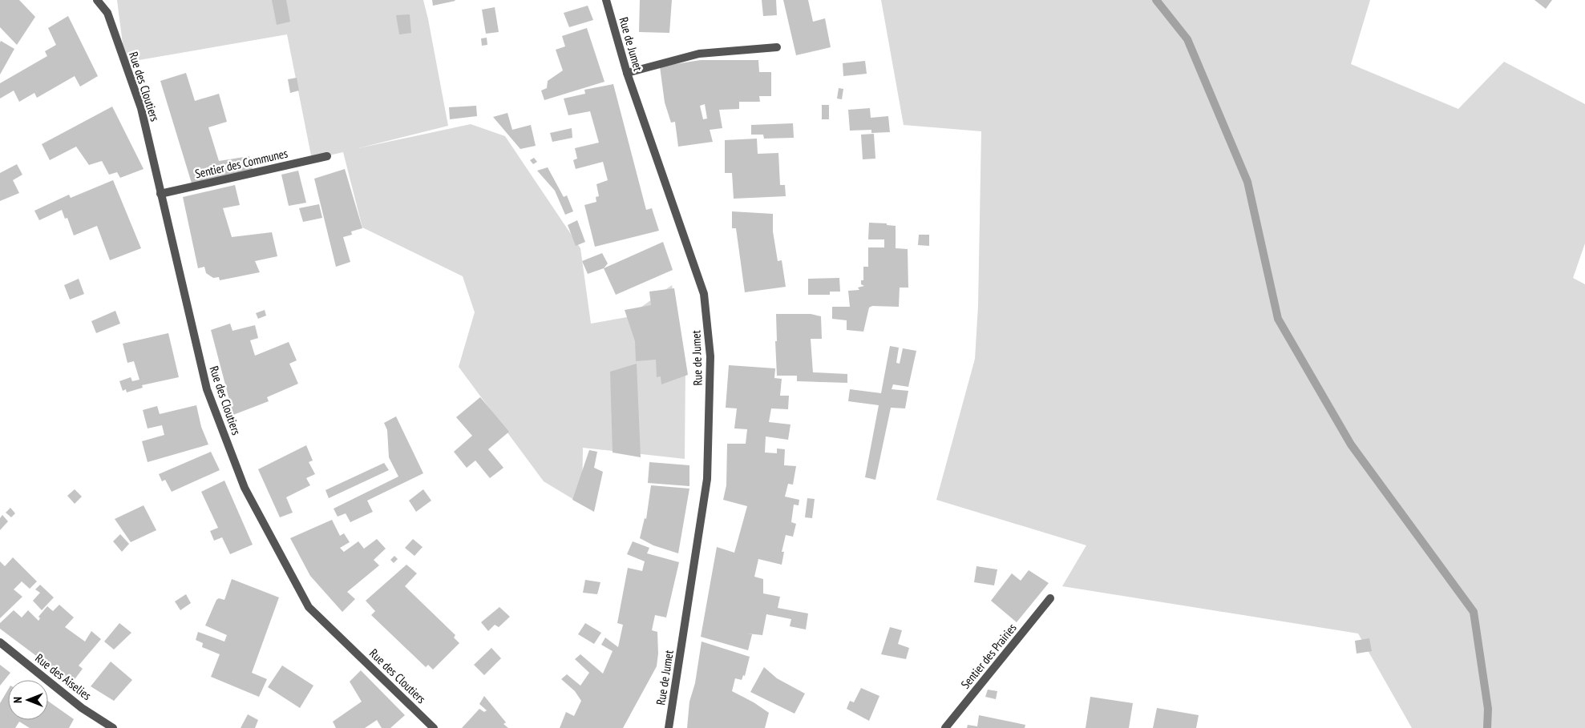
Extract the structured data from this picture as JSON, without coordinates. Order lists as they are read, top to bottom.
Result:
{
  "streets": {
    "street": [
      "Rue de Jumet",
      "Rue des Cloutiers",
      "Sentier des Communes",
      "Sentier des Prairies",
      "Rue des Aiselies"
    ]
  },
  "crossings": [
    ["Rue des Cloutiers", "Sentier des Communes"]
  ],
  "north": "left"
}
